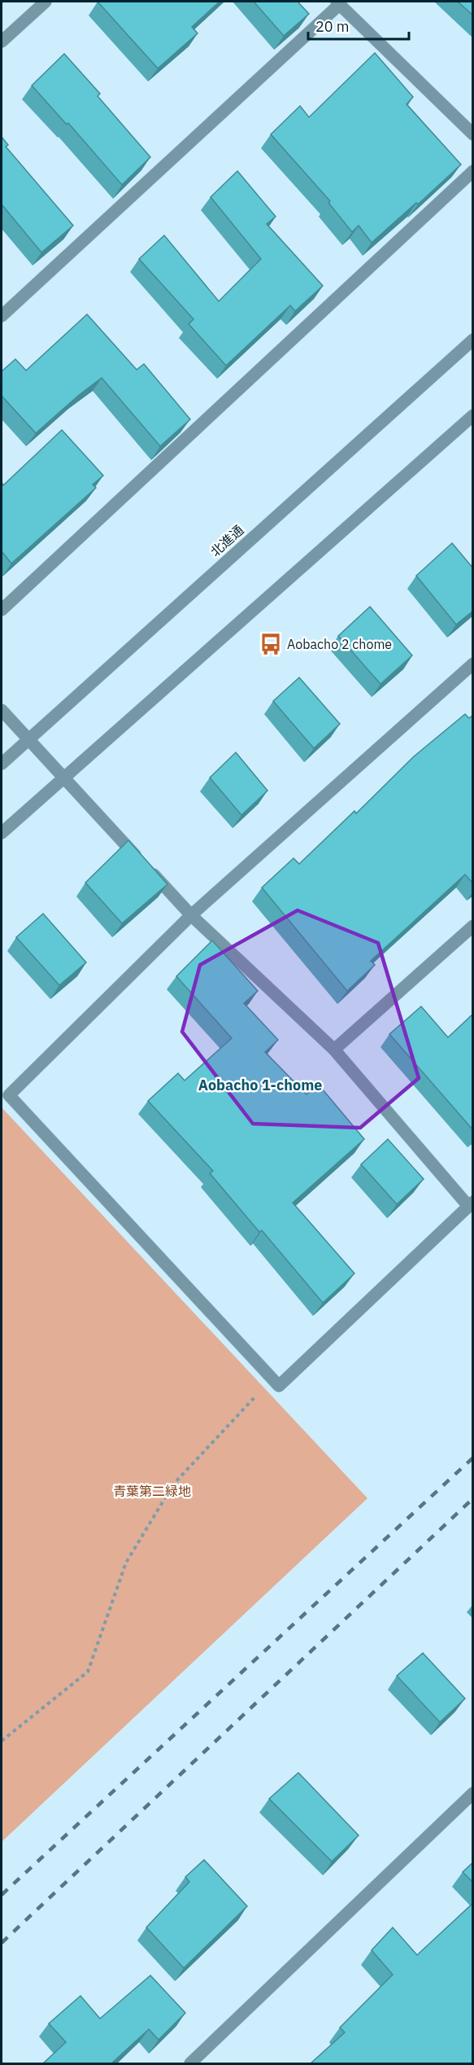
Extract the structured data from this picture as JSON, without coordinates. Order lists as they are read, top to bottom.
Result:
{
  "streets": {
    "street": ["北進通"]
  },
  "districts": ["Aobacho 1-chome"],
  "parks": ["青葉第二緑地"],
  "places": {
    "bus stop": ["Aobacho 2 chome"]
  },
  "scale_bar": "20 m"
}
